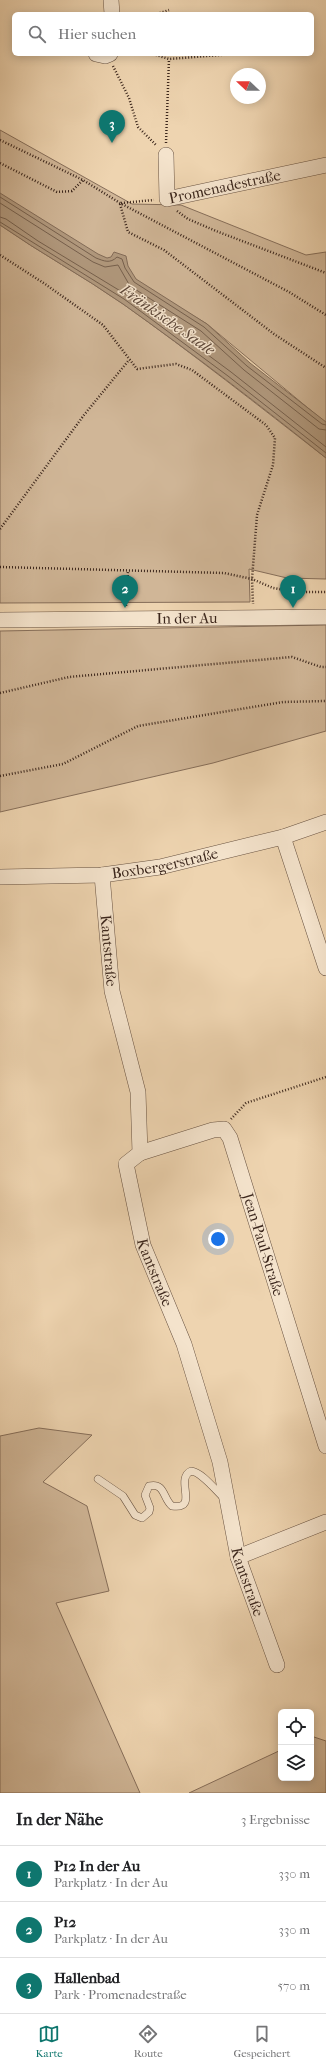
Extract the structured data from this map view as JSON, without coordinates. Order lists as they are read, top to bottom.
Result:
{
  "streets": {
    "street": [
      "Promenadestraße",
      "In der Au",
      "Boxbergerstraße",
      "Kantstraße",
      "Jean-Paul-Straße"
    ]
  },
  "crossings": [
    ["Boxbergerstraße", "Kantstraße"],
    ["Kantstraße", "Jean-Paul-Straße"]
  ],
  "water": ["Fränkische Saale"],
  "north": "left",
  "page": {
    "search": "Hier suchen",
    "pins": ["3", "1", "2"],
    "heading": ["In der Nähe", "3 Ergebnisse"],
    "list": [
      {
        "mark": "1",
        "name": "P12 In der Au",
        "note": "Parkplatz · In der Au",
        "value": "330 m"
      },
      {
        "mark": "2",
        "name": "P12",
        "note": "Parkplatz · In der Au",
        "value": "330 m"
      },
      {
        "mark": "3",
        "name": "Hallenbad",
        "note": "Park · Promenadestraße",
        "value": "570 m"
      }
    ],
    "nav": ["Karte", "Route", "Gespeichert"]
  }
}
